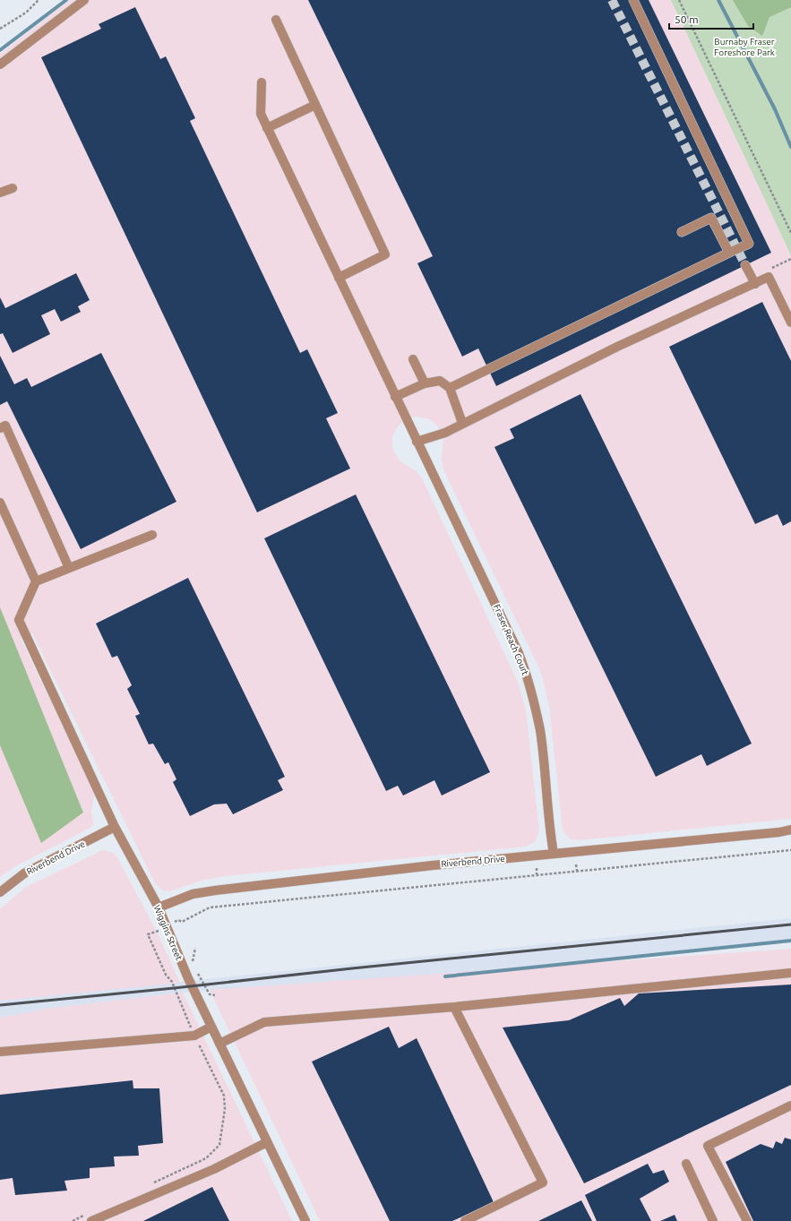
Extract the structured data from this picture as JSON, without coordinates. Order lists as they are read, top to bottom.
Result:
{
  "streets": {
    "street": ["Fraser Reach Court", "Riverbend Drive", "Wiggins Street"]
  },
  "crossings": [
    ["Fraser Reach Court", "Riverbend Drive"],
    ["Riverbend Drive", "Wiggins Street"]
  ],
  "parks": ["Burnaby Fraser Foreshore Park"],
  "scale_bar": "50 m"
}
